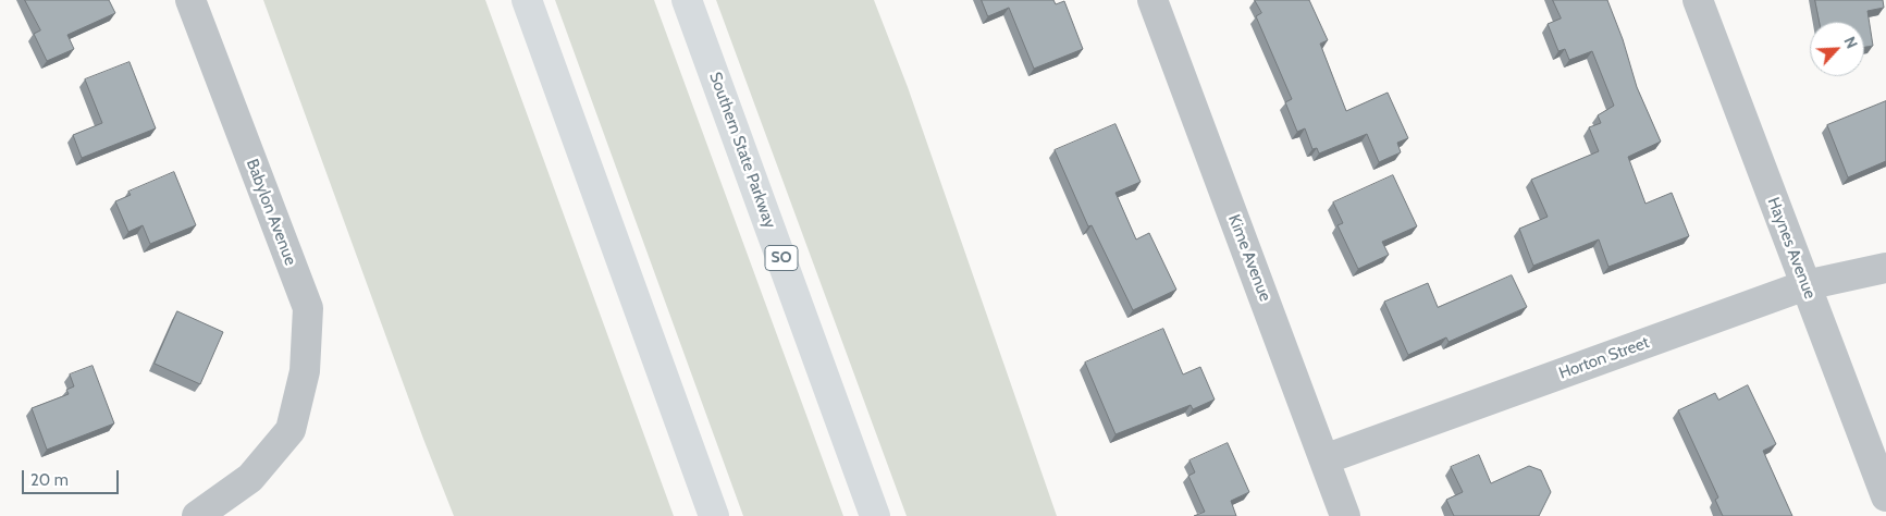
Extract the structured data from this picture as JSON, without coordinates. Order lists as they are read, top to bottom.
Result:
{
  "streets": {
    "highway": ["Southern State Parkway", "SO"],
    "street": [
      "Babylon Avenue",
      "Haynes Avenue",
      "Kime Avenue",
      "Horton Street"
    ]
  },
  "crossings": [
    ["Haynes Avenue", "Horton Street"],
    ["Kime Avenue", "Horton Street"]
  ],
  "scale_bar": "20 m",
  "north": "top right"
}
